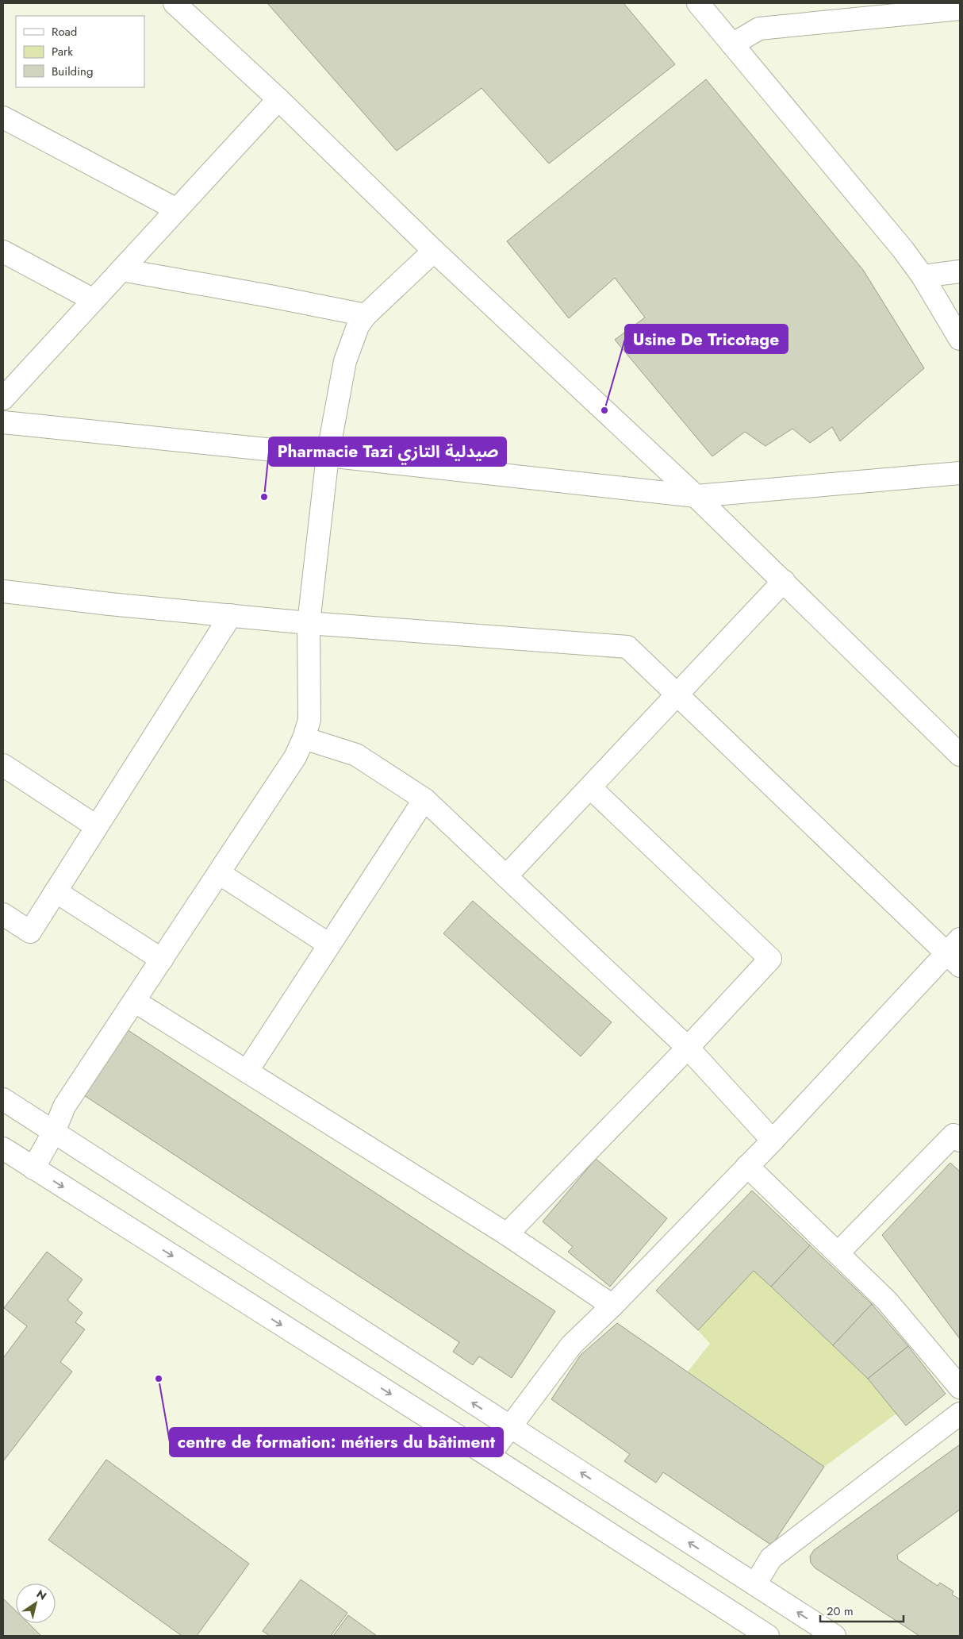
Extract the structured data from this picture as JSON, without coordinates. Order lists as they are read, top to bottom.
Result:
{
  "places": ["Usine De Tricotage", "Pharmacie Tazi صيدلية التازي", "centre de formation: métiers du bâtiment"],
  "legend": ["Road", "Park", "Building"],
  "scale_bar": "20 m",
  "north": "top right"
}
